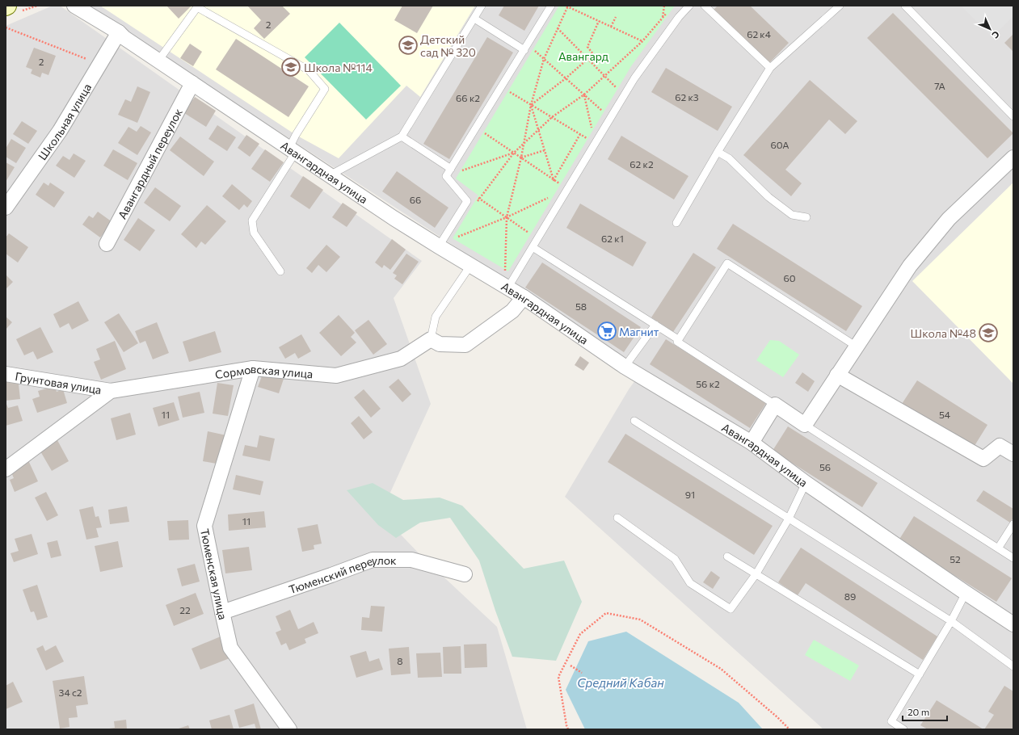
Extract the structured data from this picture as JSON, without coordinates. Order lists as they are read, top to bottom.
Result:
{
  "streets": {
    "street": [
      "Школьная улица",
      "Авангардный переулок",
      "Авангардная улица",
      "Сормовская улица",
      "Грунтовая улица",
      "Тюменская улица",
      "Тюменский переулок"
    ]
  },
  "crossings": [
    ["Школьная улица", "Авангардная улица"],
    ["Авангардный переулок", "Авангардная улица"],
    ["Сормовская улица", "Грунтовая улица"],
    ["Сормовская улица", "Тюменская улица"],
    ["Тюменская улица", "Тюменский переулок"]
  ],
  "water": ["Средний Кабан"],
  "parks": ["Авангард"],
  "places": {
    "school or university": ["Детский сад № 320", "Школа №114", "Школа №48"],
    "supermarket": ["Магнит"]
  },
  "house_numbers": [
    "2",
    "62 к4",
    "2",
    "7А",
    "62 к3",
    "66 к2",
    "60А",
    "62 к2",
    "66",
    "62 к1",
    "60",
    "58",
    "56 к2",
    "11",
    "54",
    "56",
    "91",
    "11",
    "52",
    "89",
    "22",
    "8",
    "34 с2"
  ],
  "scale_bar": "20 m",
  "north": "bottom right"
}
